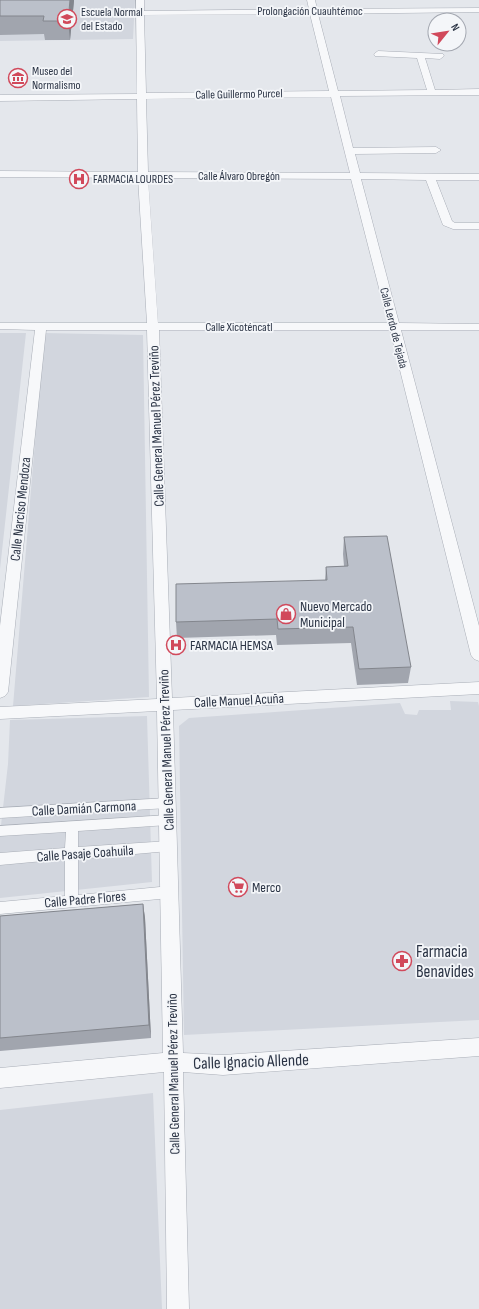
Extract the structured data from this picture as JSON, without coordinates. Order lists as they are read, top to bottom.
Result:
{
  "streets": {
    "street": [
      "Prolongación Cuauhtémoc",
      "Calle Guillermo Purcel",
      "Calle Álvaro Obregón",
      "Calle Xicoténcatl",
      "Calle Lerdo de Tejada",
      "Calle General Manuel Pérez Treviño",
      "Calle Narciso Mendoza",
      "Calle Manuel Acuña",
      "Calle Damián Carmona",
      "Calle Pasaje Coahuila",
      "Calle Padre Flores",
      "Calle Ignacio Allende"
    ]
  },
  "crossings": [
    ["Prolongación Cuauhtémoc", "Calle Lerdo de Tejada"],
    ["Prolongación Cuauhtémoc", "Calle General Manuel Pérez Treviño"],
    ["Calle Guillermo Purcel", "Calle Lerdo de Tejada"],
    ["Calle Guillermo Purcel", "Calle General Manuel Pérez Treviño"],
    ["Calle Álvaro Obregón", "Calle Lerdo de Tejada"],
    ["Calle Álvaro Obregón", "Calle General Manuel Pérez Treviño"],
    ["Calle Xicoténcatl", "Calle Lerdo de Tejada"],
    ["Calle Xicoténcatl", "Calle General Manuel Pérez Treviño"],
    ["Calle Xicoténcatl", "Calle Narciso Mendoza"],
    ["Calle General Manuel Pérez Treviño", "Calle Manuel Acuña"],
    ["Calle General Manuel Pérez Treviño", "Calle Damián Carmona"],
    ["Calle General Manuel Pérez Treviño", "Calle Pasaje Coahuila"],
    ["Calle General Manuel Pérez Treviño", "Calle Padre Flores"],
    ["Calle General Manuel Pérez Treviño", "Calle Ignacio Allende"]
  ],
  "places": {
    "school or university": ["Escuela Normal del Estado"],
    "museum": ["Museo del Normalismo"],
    "hospital": ["FARMACIA LOURDES", "FARMACIA HEMSA"],
    "shop": ["Nuevo Mercado Municipal"],
    "supermarket": ["Merco"],
    "pharmacy": ["Farmacia Benavides"]
  },
  "north": "top right"
}
